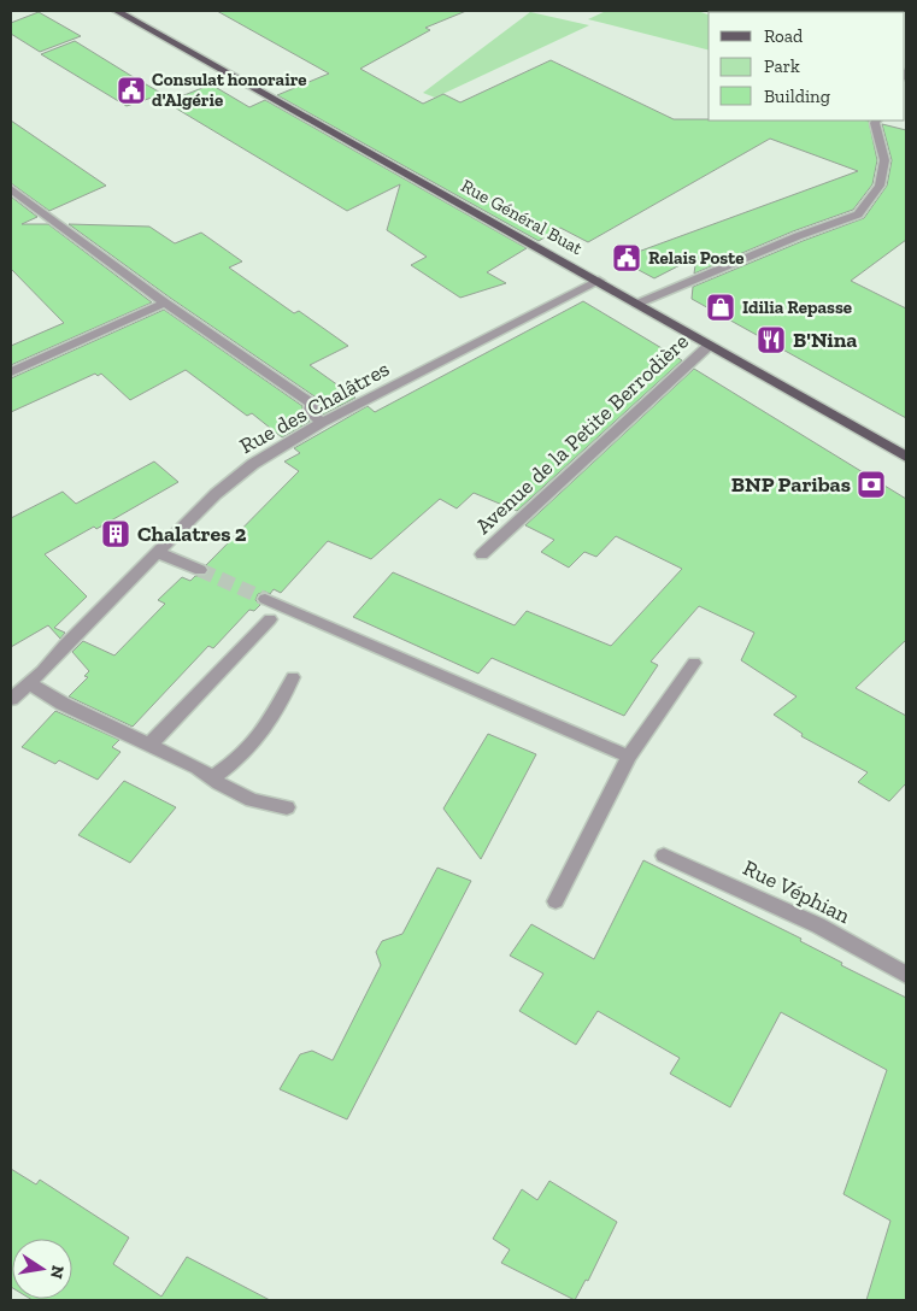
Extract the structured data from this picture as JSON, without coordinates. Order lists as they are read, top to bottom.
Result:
{
  "streets": {
    "main road": ["Rue Général Buat"],
    "street": ["Rue des Chalâtres", "Avenue de la Petite Berrodière", "Rue Véphian"]
  },
  "crossings": [
    ["Rue Général Buat", "Rue des Chalâtres"],
    ["Rue Général Buat", "Avenue de la Petite Berrodière"]
  ],
  "places": {
    "public building": ["Consulat honoraire d'Algérie", "Relais Poste"],
    "shop": ["Idilia Repasse"],
    "restaurant": ["B'Nina"],
    "bank": ["BNP Paribas"],
    "building": ["Chalatres 2"]
  },
  "legend": ["Road", "Park", "Building"],
  "north": "right"
}
